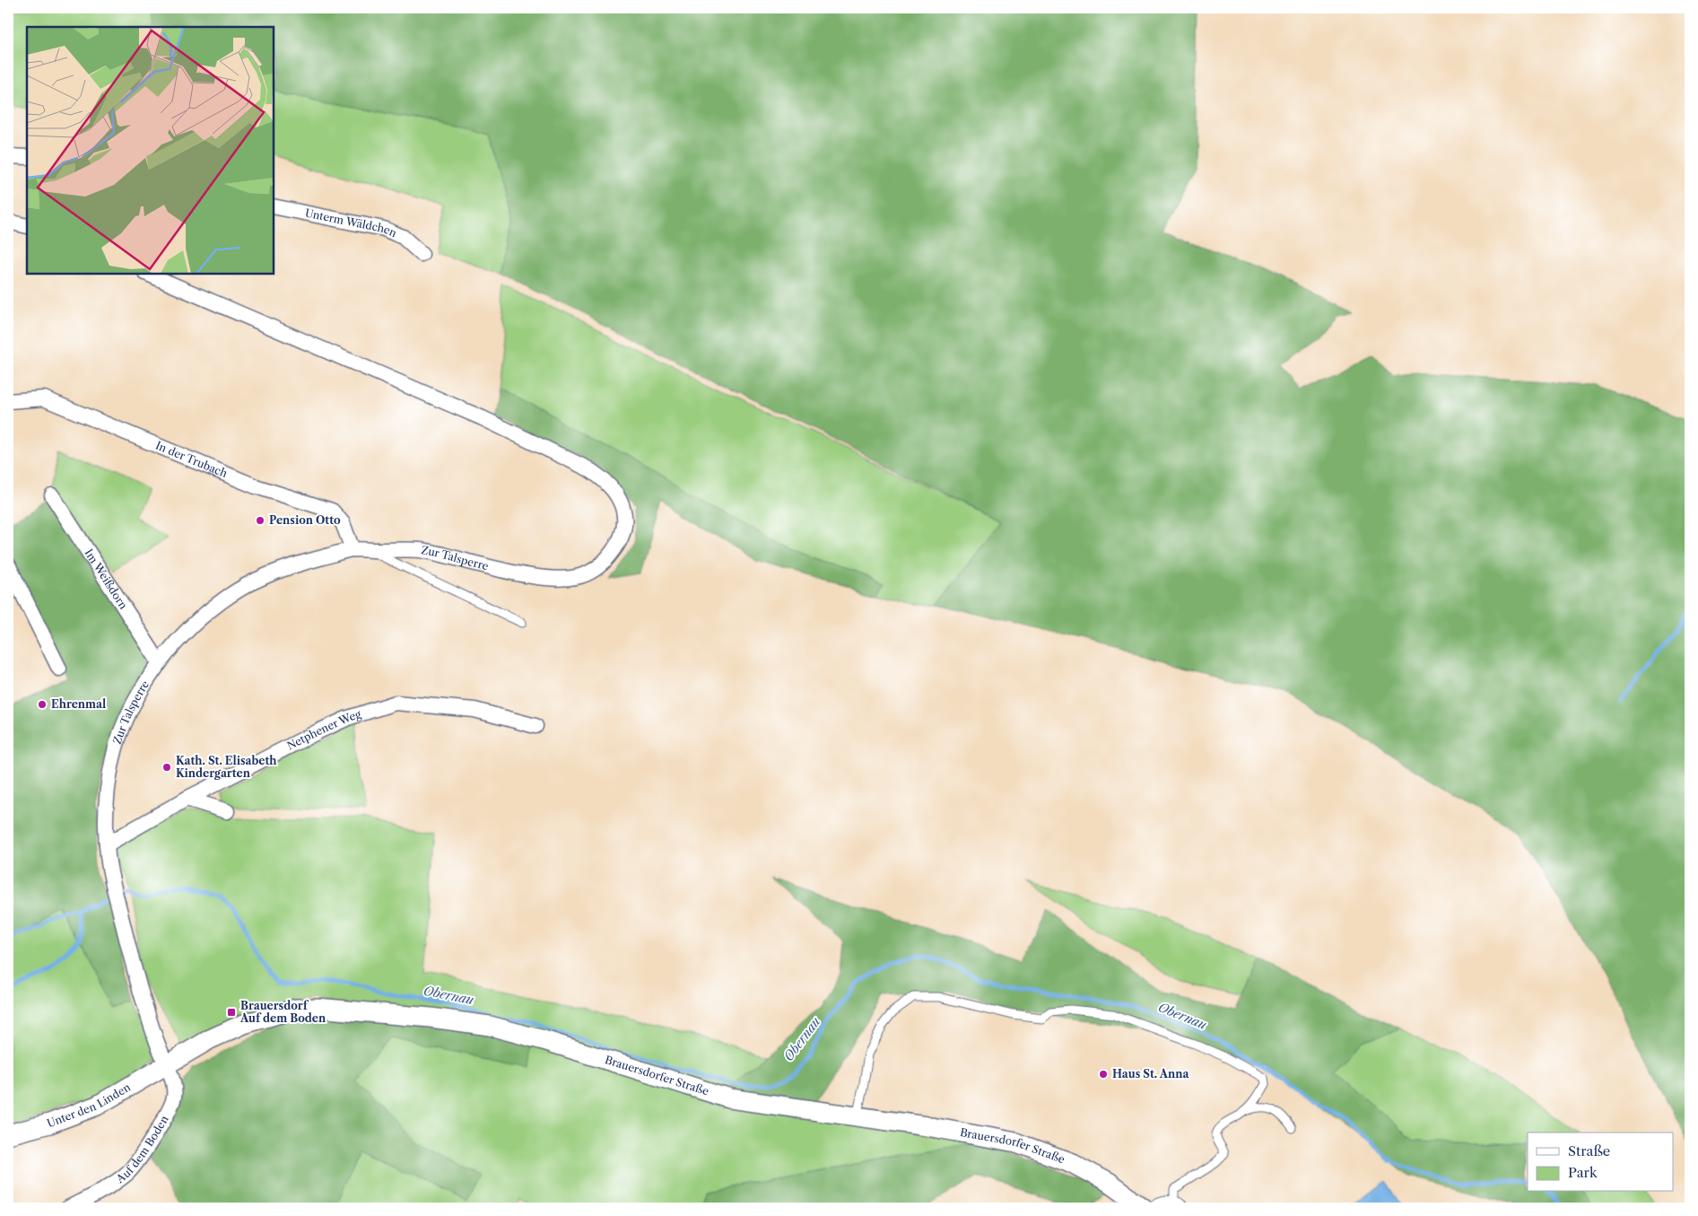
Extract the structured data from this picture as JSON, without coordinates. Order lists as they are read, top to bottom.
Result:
{
  "streets": {
    "street": [
      "Unterm Wäldchen",
      "In der Trubach",
      "Zur Talsperre",
      "Im Weißdorn",
      "Netphener Weg",
      "Brauersdorfer Straße",
      "Unter den Linden",
      "Auf dem Boden"
    ]
  },
  "crossings": [
    ["In der Trubach", "Zur Talsperre"],
    ["Zur Talsperre", "Im Weißdorn"],
    ["Zur Talsperre", "Netphener Weg"],
    ["Zur Talsperre", "Brauersdorfer Straße"],
    ["Zur Talsperre", "Unter den Linden"],
    ["Zur Talsperre", "Auf dem Boden"],
    ["Brauersdorfer Straße", "Unter den Linden"],
    ["Brauersdorfer Straße", "Auf dem Boden"],
    ["Unter den Linden", "Auf dem Boden"]
  ],
  "water": ["Obernau"],
  "places": {
    "other": [
      "Pension Otto",
      "Ehrenmal",
      "Kath. St. Elisabeth Kindergarten",
      "Haus St. Anna"
    ],
    "transit": ["Brauersdorf Auf dem Boden"]
  },
  "legend": ["Straße", "Park"]
}
